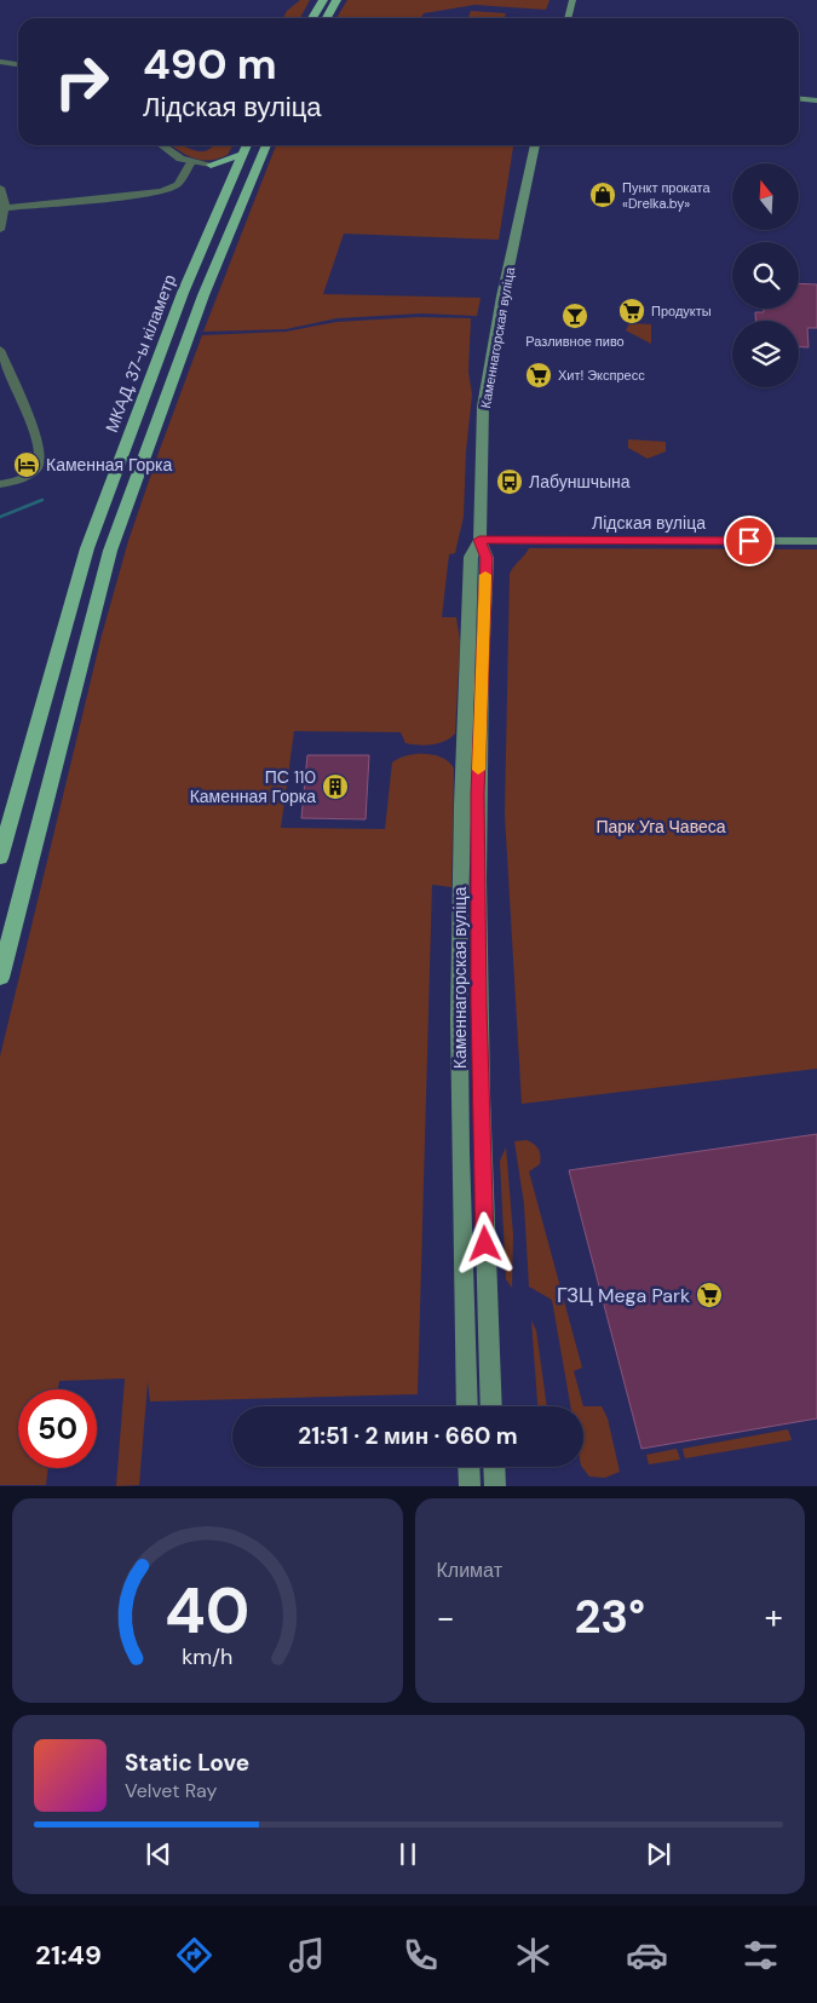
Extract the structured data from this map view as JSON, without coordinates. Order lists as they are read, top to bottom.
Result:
{
  "streets": {
    "highway": ["МКАД, 37-ы кіламетр"],
    "main road": ["Каменнагорская вуліца", "Лідская вуліца"]
  },
  "crossings": [
    ["Каменнагорская вуліца", "Лідская вуліца"]
  ],
  "parks": ["Парк Уга Чавеса"],
  "places": {
    "shop": ["Пункт проката «Drelka.by»"],
    "supermarket": ["Продукты", "Хит! Экспресс", "ГЗЦ Mega Park"],
    "bar": ["Разливное пиво"],
    "hotel": ["Каменная Горка"],
    "bus stop": ["Лабуншчына"],
    "building": ["ПС 110 Каменная Горка"]
  },
  "north": "top",
  "page": {
    "turn": ["490 m", "Лідская вуліца"],
    "limit": "50",
    "trip": "21:51 · 2 мин · 660 m",
    "tile": "Климат",
    "heat": ["−", "23°", "+"],
    "song": ["Static Love", "Velvet Ray"],
    "tabs": "21:49",
    "gauge": ["40", "km/h"]
  }
}
